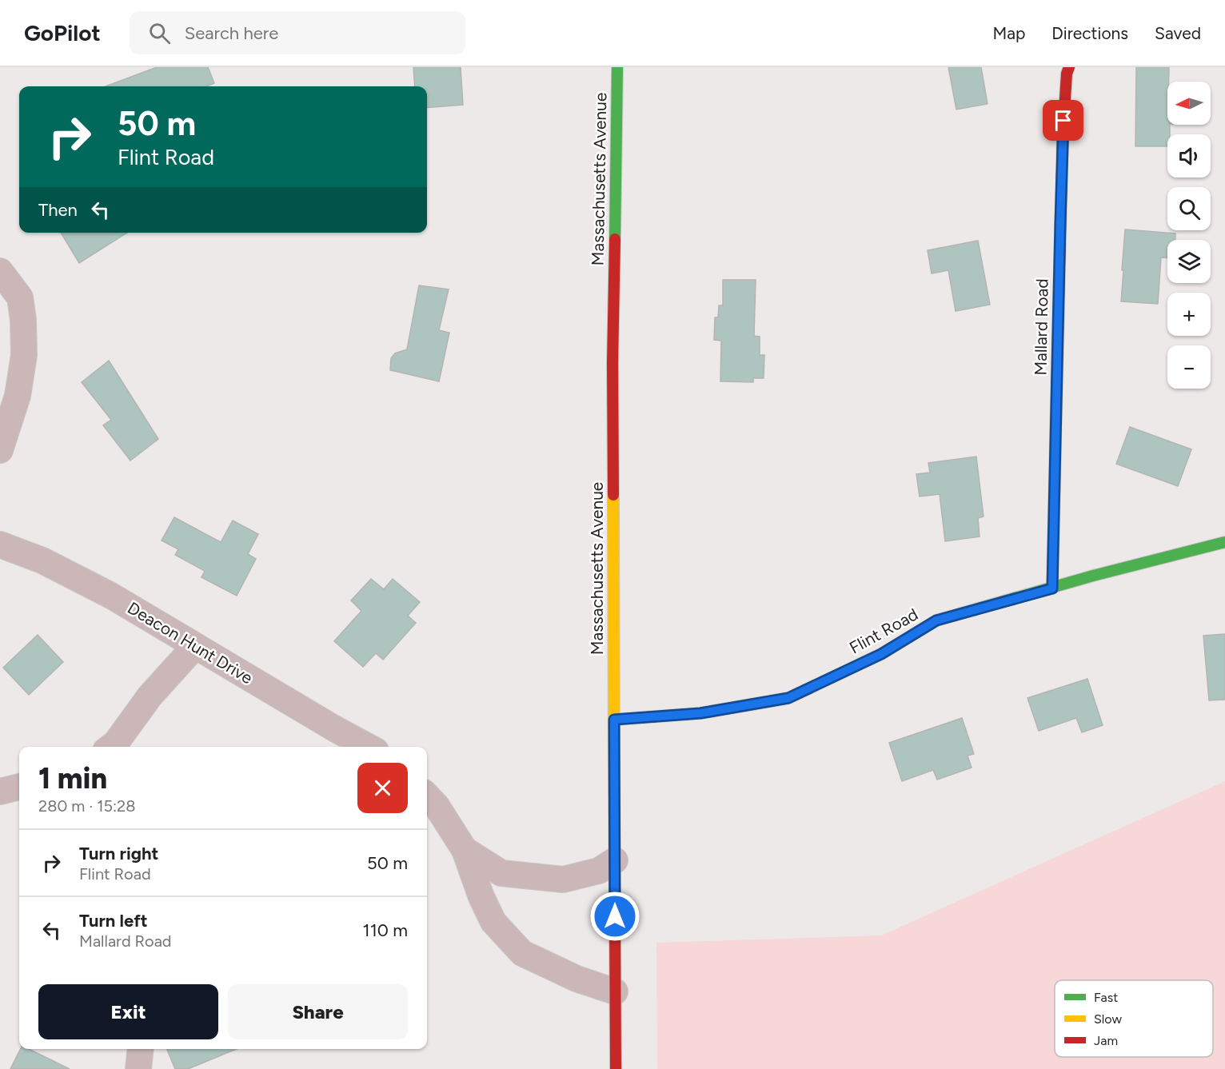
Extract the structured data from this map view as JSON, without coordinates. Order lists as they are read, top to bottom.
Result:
{
  "streets": {
    "street": [
      "Massachusetts Avenue",
      "Mallard Road",
      "Flint Road",
      "Deacon Hunt Drive"
    ]
  },
  "crossings": [
    ["Massachusetts Avenue", "Flint Road"],
    ["Mallard Road", "Flint Road"]
  ],
  "legend": ["Fast", "Slow", "Jam"],
  "north": "left",
  "page": {
    "header": "GoPilot",
    "search": "Search here",
    "nav": ["Map", "Directions", "Saved"],
    "map_buttons": ["+", "−"],
    "turn": ["50 m", "Flint Road"],
    "then": "Then",
    "heading": ["1 min", "280 m · 15:28"],
    "list": [
      {
        "name": "Turn right",
        "note": "Flint Road",
        "value": "50 m"
      },
      {
        "name": "Turn left",
        "note": "Mallard Road",
        "value": "110 m"
      }
    ],
    "buttons": ["Exit", "Share"]
  }
}
